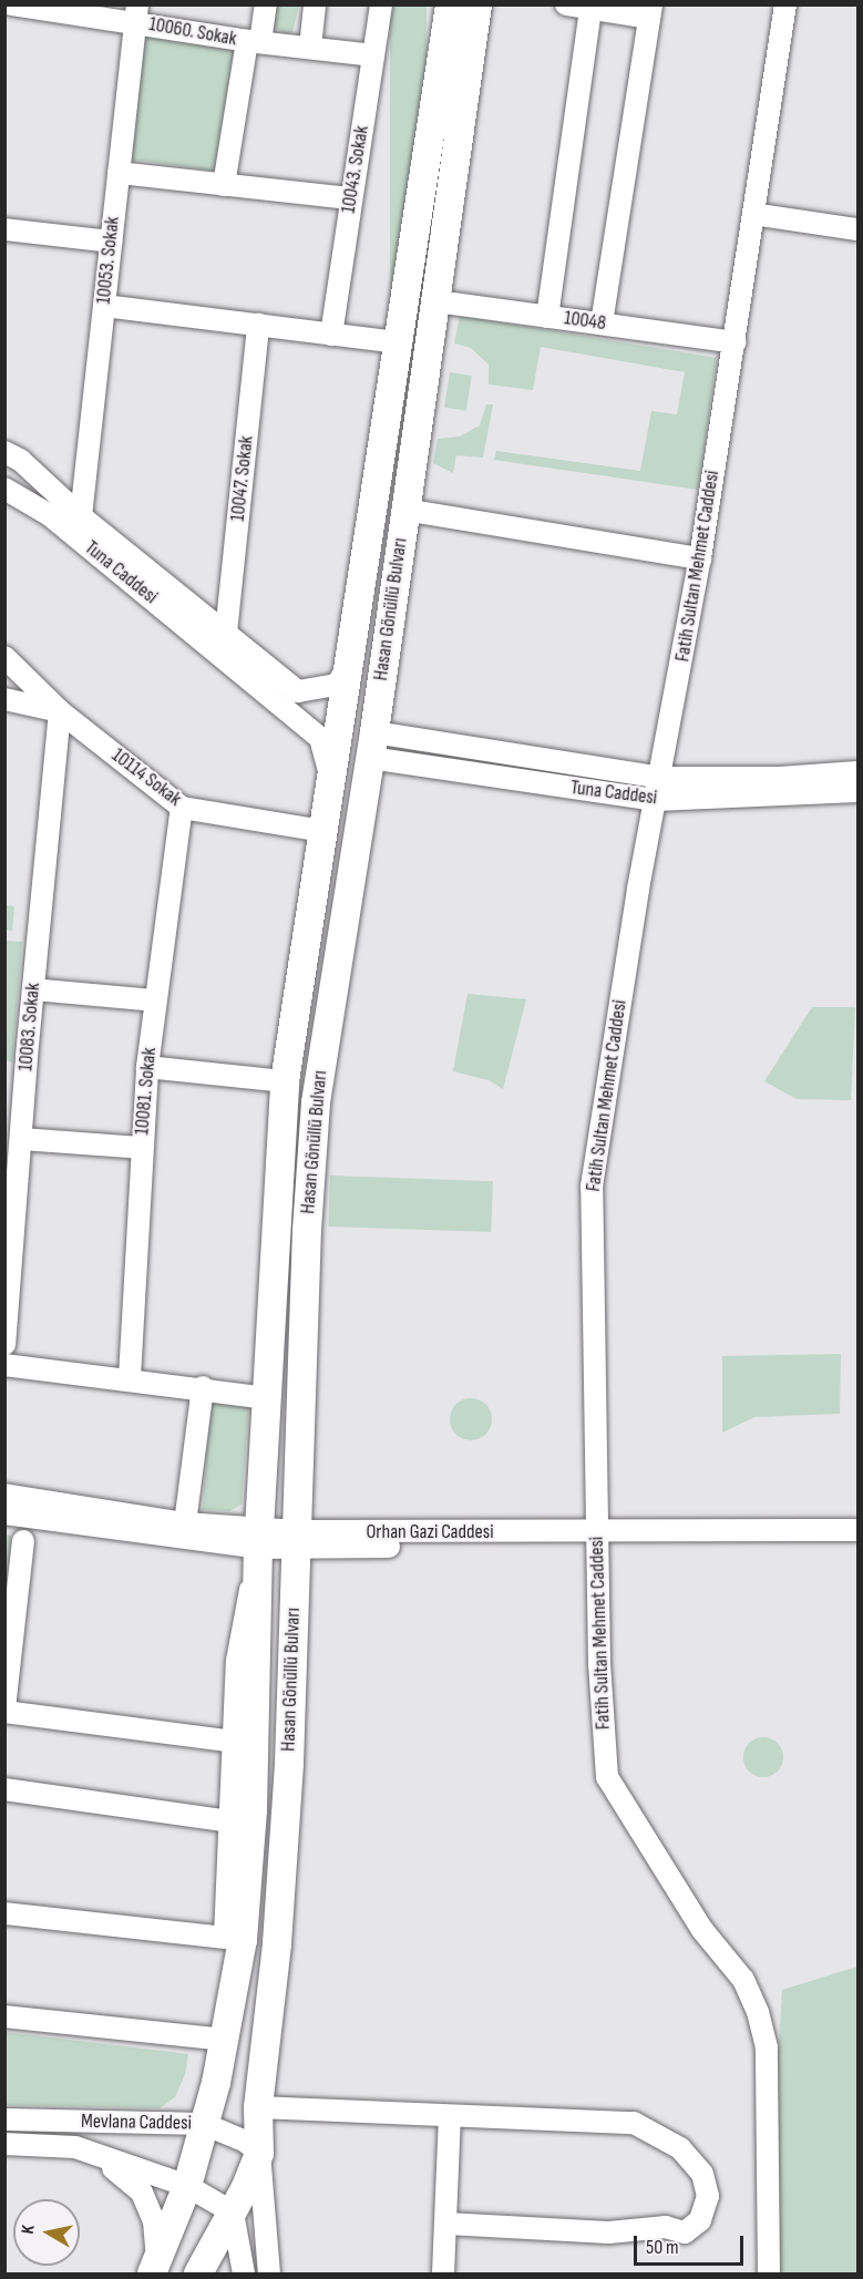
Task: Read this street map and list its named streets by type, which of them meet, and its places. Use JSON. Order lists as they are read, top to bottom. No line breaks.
{"streets":{"main road":["Hasan Gönüllü Bulvarı"],"street":["10060. Sokak","10043. Sokak","10053. Sokak","10048","10047. Sokak","Fatih Sultan Mehmet Caddesi","Tuna Caddesi","10114 Sokak","10083. Sokak","10081. Sokak","Orhan Gazi Caddesi","Mevlana Caddesi"]},"crossings":[["10060. Sokak","10043. Sokak"],["10060. Sokak","10053. Sokak"],["10053. Sokak","Tuna Caddesi"],["10048","Fatih Sultan Mehmet Caddesi"],["10048","Hasan Gönüllü Bulvarı"],["10047. Sokak","Tuna Caddesi"],["Fatih Sultan Mehmet Caddesi","Tuna Caddesi"],["Fatih Sultan Mehmet Caddesi","Orhan Gazi Caddesi"],["Tuna Caddesi","Hasan Gönüllü Bulvarı"],["Hasan Gönüllü Bulvarı","10114 Sokak"],["Hasan Gönüllü Bulvarı","Orhan Gazi Caddesi"],["Hasan Gönüllü Bulvarı","Mevlana Caddesi"],["10114 Sokak","10083. Sokak"],["10114 Sokak","10081. Sokak"]],"scale_bar":"50 m","north":"left"}
